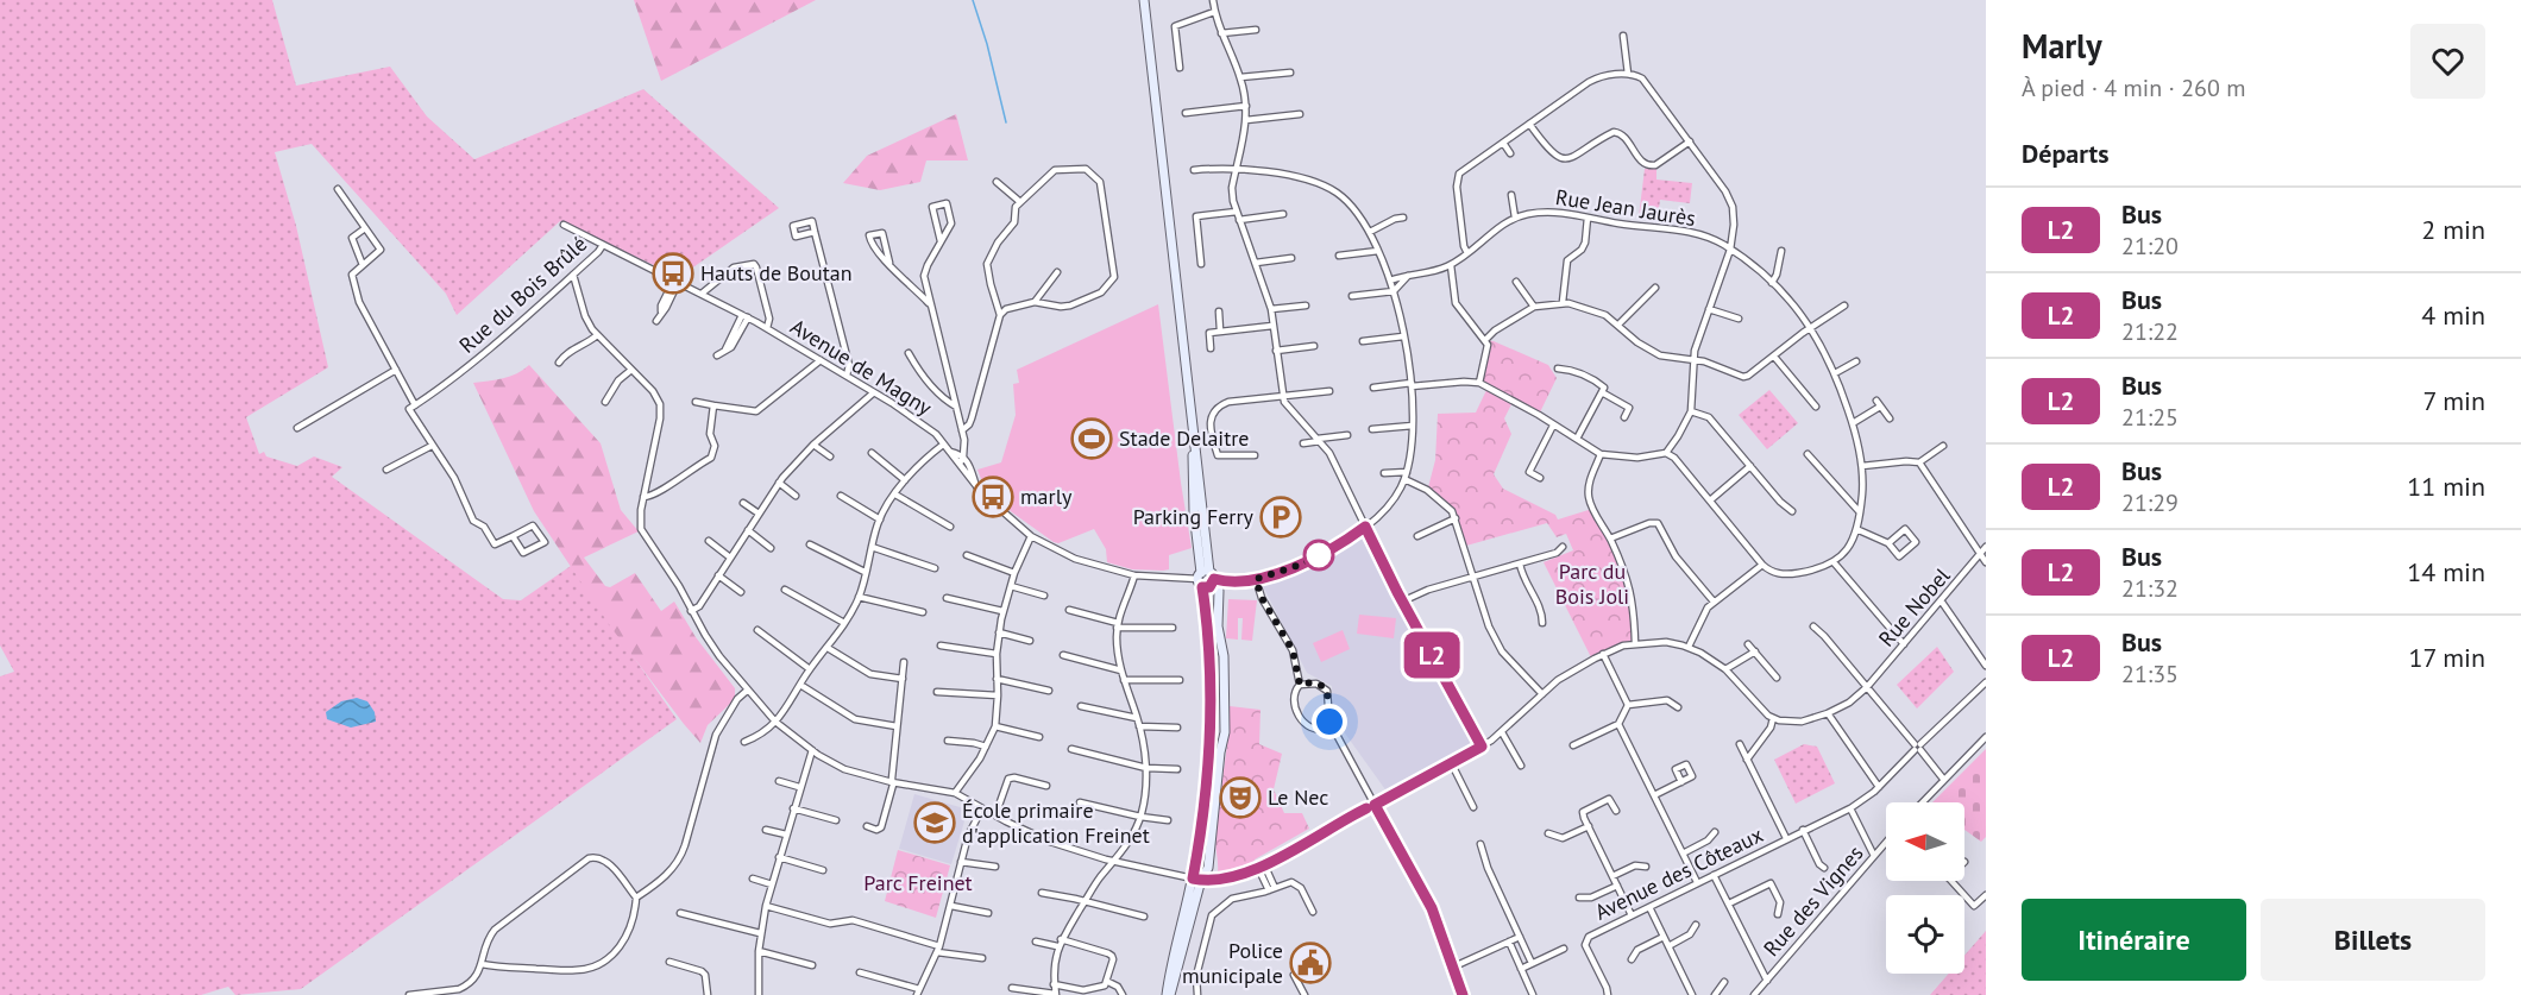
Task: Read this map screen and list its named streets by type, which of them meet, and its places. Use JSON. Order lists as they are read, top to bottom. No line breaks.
{"streets":{"street":["Rue Jean Jaurès","Rue du Bois Brûlé","Avenue de Magny","Rue Nobel","Avenue des Côteaux","Rue des Vignes"]},"crossings":[["Rue du Bois Brûlé","Avenue de Magny"]],"parks":["Parc du Bois Joli","Parc Freinet"],"places":{"bus stop":["Hauts de Boutan","marly"],"sports":["Stade Delaitre"],"parking":["Parking Ferry"],"theatre":["Le Nec"],"school or university":["École primaire d'application Freinet"],"public building":["Police municipale"]},"lines":["bus line L2"],"north":"left","page":{"on_map":"L2","heading":[["Marly","À pied · 4 min · 260 m"],"Départs"],"list":[{"mark":"L2","name":"Bus","note":"21:20","value":"2 min"},{"mark":"L2","name":"Bus","note":"21:22","value":"4 min"},{"mark":"L2","name":"Bus","note":"21:25","value":"7 min"},{"mark":"L2","name":"Bus","note":"21:29","value":"11 min"},{"mark":"L2","name":"Bus","note":"21:32","value":"14 min"},{"mark":"L2","name":"Bus","note":"21:35","value":"17 min"}],"buttons":["Itinéraire","Billets"]}}
